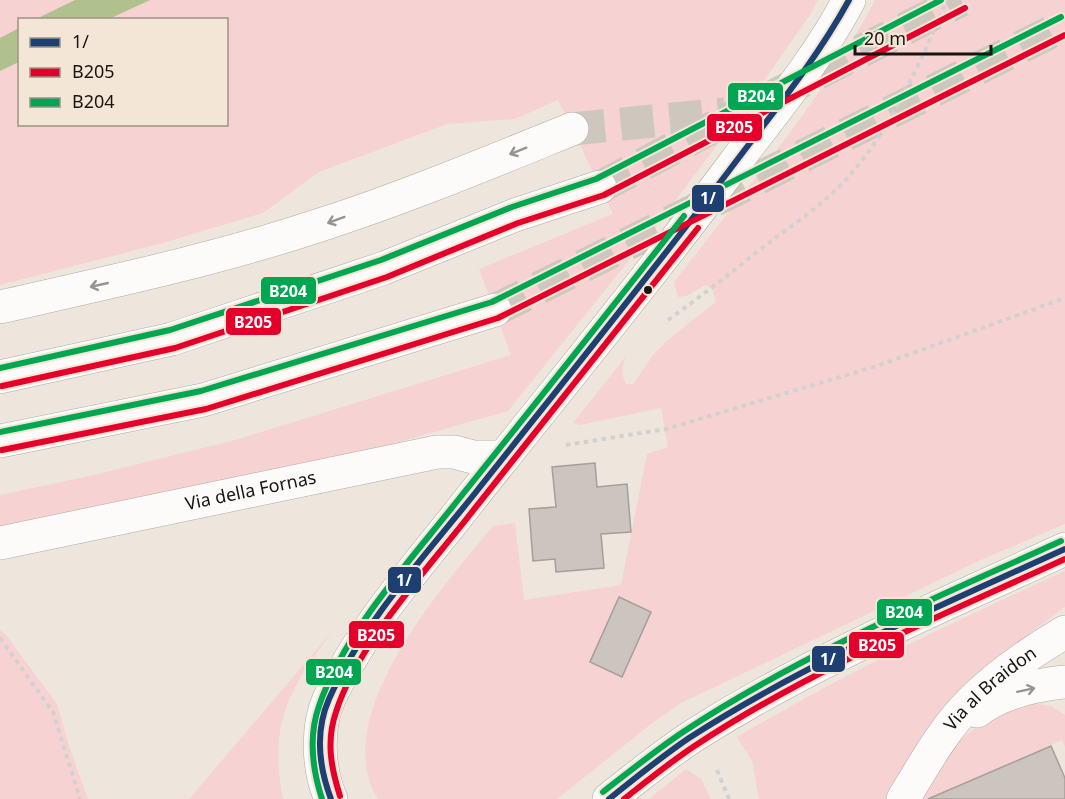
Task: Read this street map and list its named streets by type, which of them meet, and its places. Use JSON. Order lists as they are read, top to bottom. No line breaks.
{"streets":{"main road":["Via della Fornas","Via al Braidon"]},"lines":["transit line 1/","transit line B204","transit line B205"],"legend":["1/","B205","B204"],"scale_bar":"20 m"}
